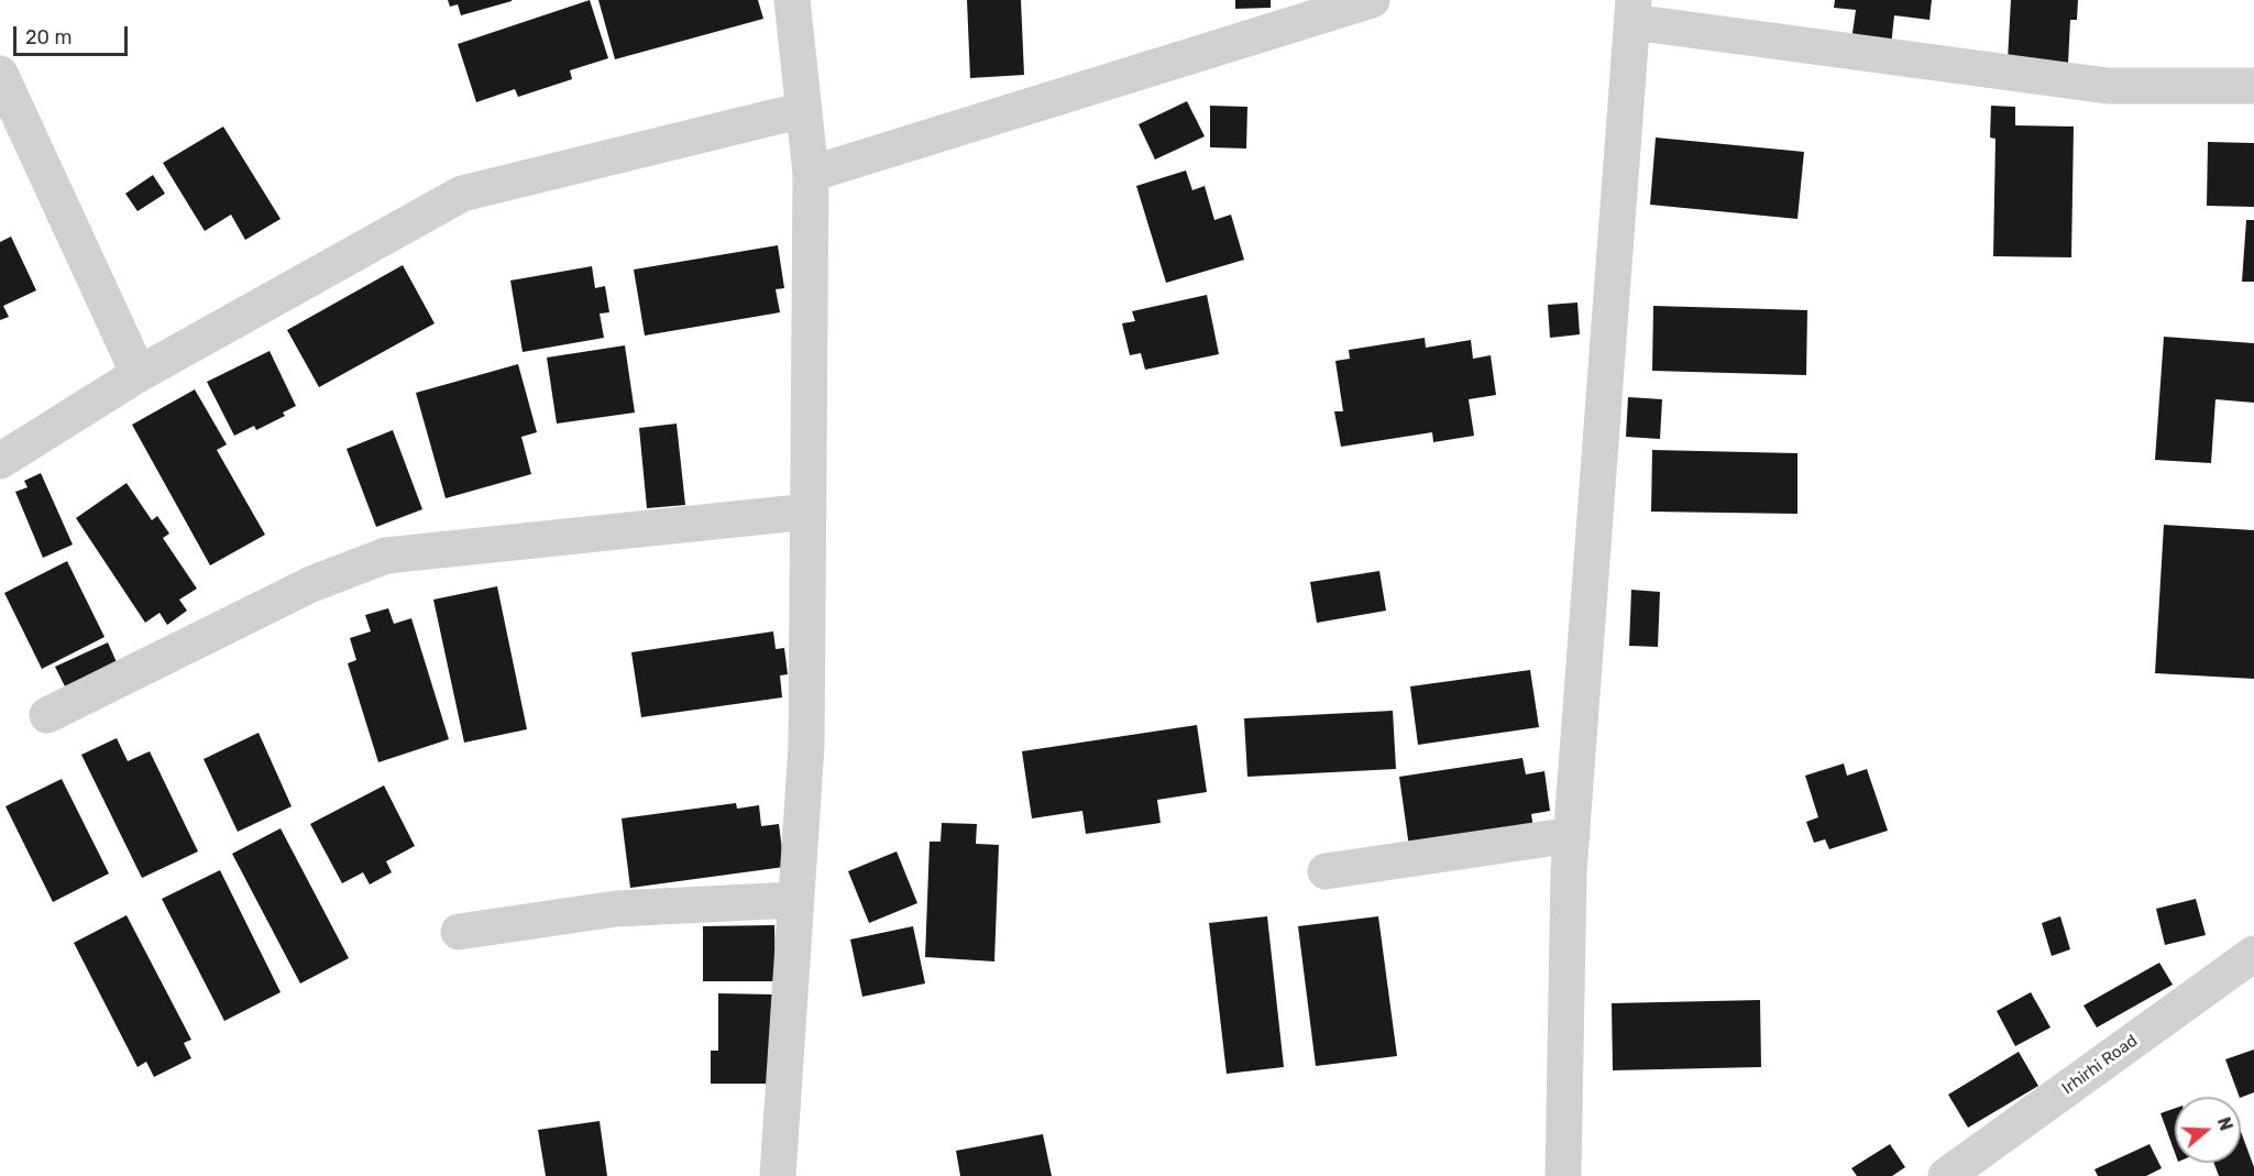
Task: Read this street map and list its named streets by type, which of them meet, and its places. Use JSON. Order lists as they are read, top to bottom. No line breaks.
{"streets":{"street":["Irhirhi Road"]},"scale_bar":"20 m","north":"right"}
